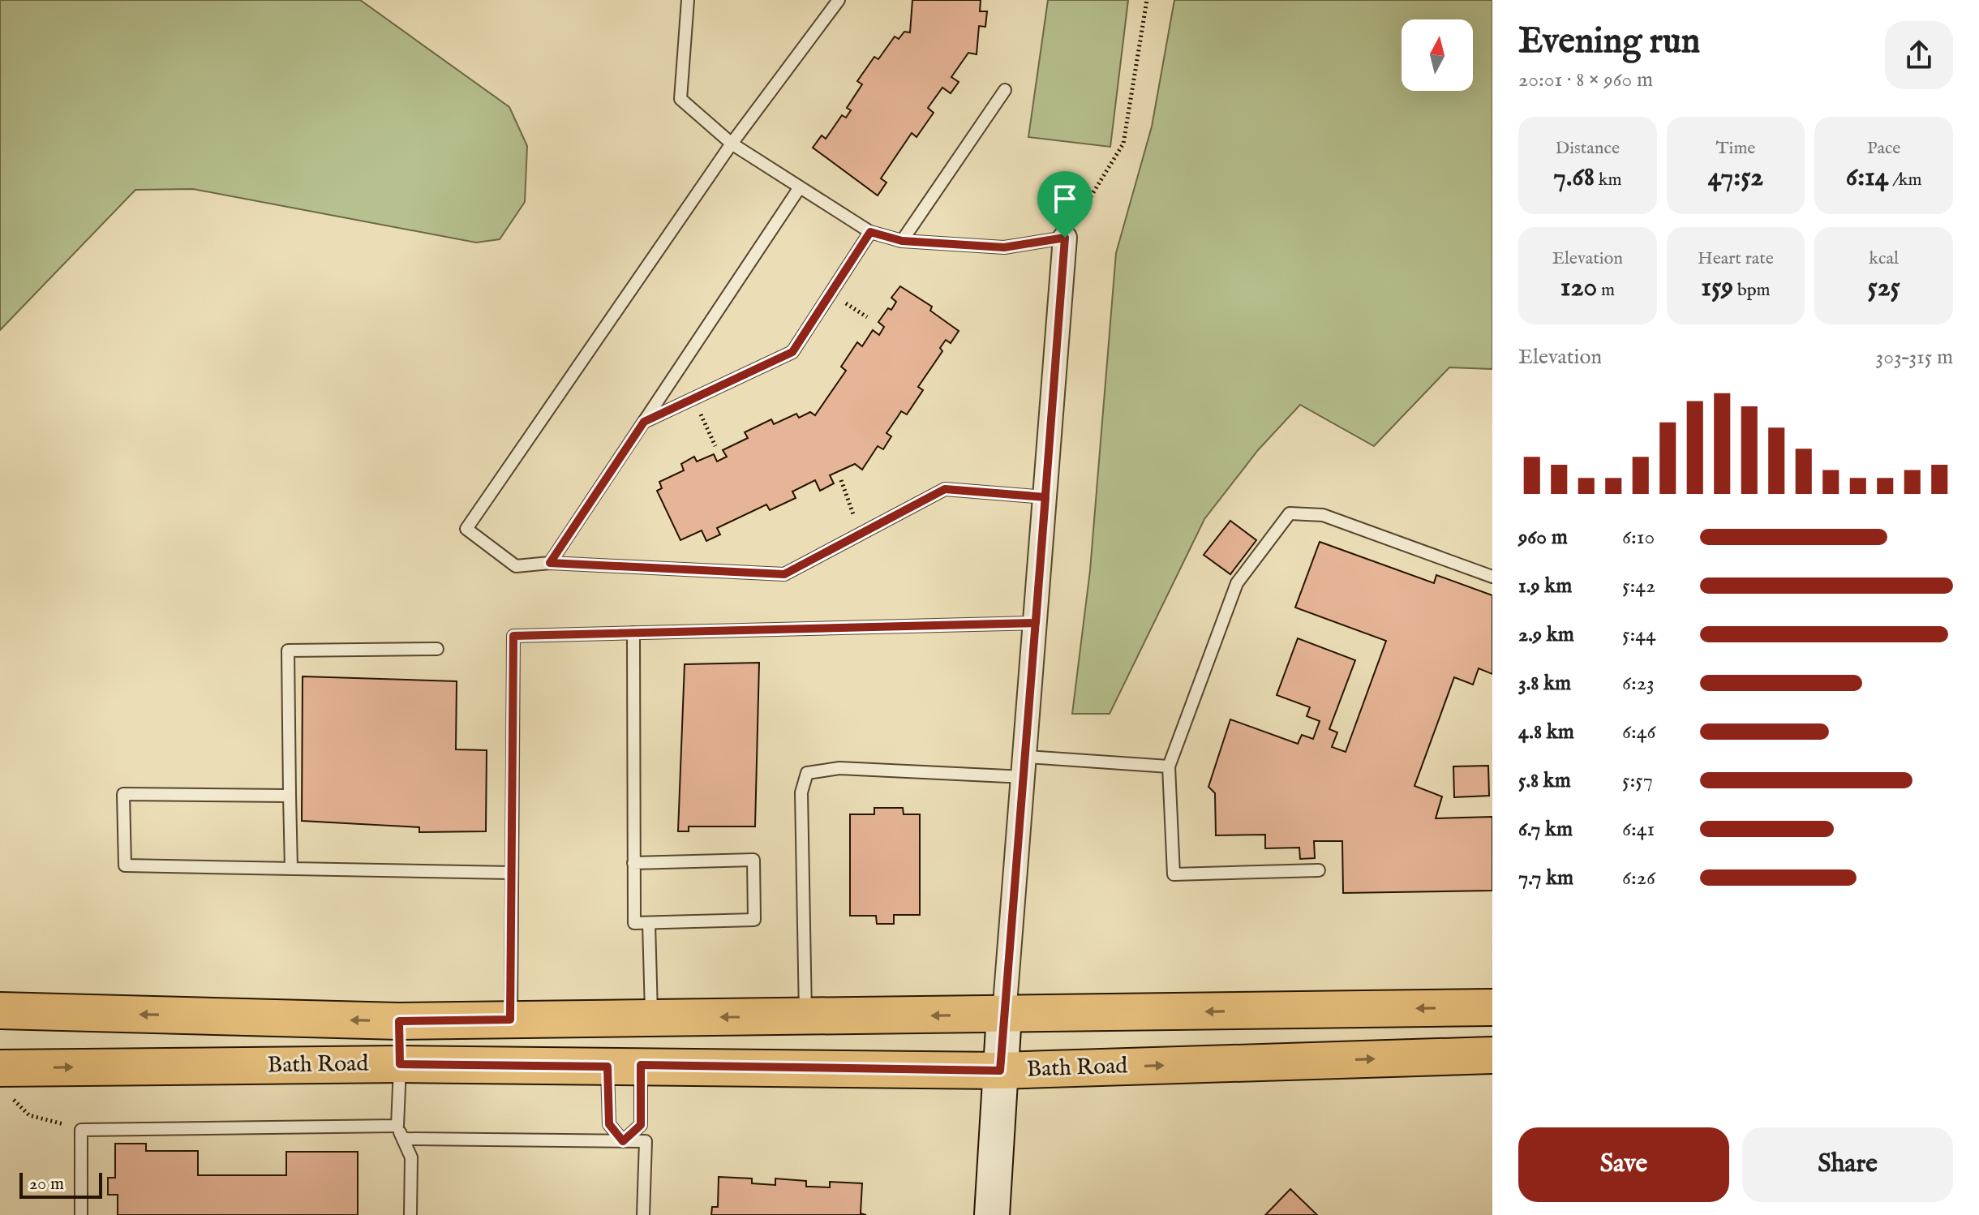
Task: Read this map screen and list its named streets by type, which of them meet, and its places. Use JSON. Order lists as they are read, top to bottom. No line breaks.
{"streets":{"main road":["Bath Road"]},"scale_bar":"20 m","north":"top","page":{"heading":["Evening run","20:01 · 8 × 960 m"],"stats":[["Distance","7.68 km"],["Time","47:52"],["Pace","6:14 /km"],["Elevation","120 m"],["Heart rate","159 bpm"],["kcal","525"]],"chart":["Elevation","303–315 m"],"list":[{"name":"960 m","note":"6:10"},{"name":"1.9 km","note":"5:42"},{"name":"2.9 km","note":"5:44"},{"name":"3.8 km","note":"6:23"},{"name":"4.8 km","note":"6:46"},{"name":"5.8 km","note":"5:57"},{"name":"6.7 km","note":"6:41"},{"name":"7.7 km","note":"6:26"}],"buttons":["Save","Share"],"scale":"20 m"}}
